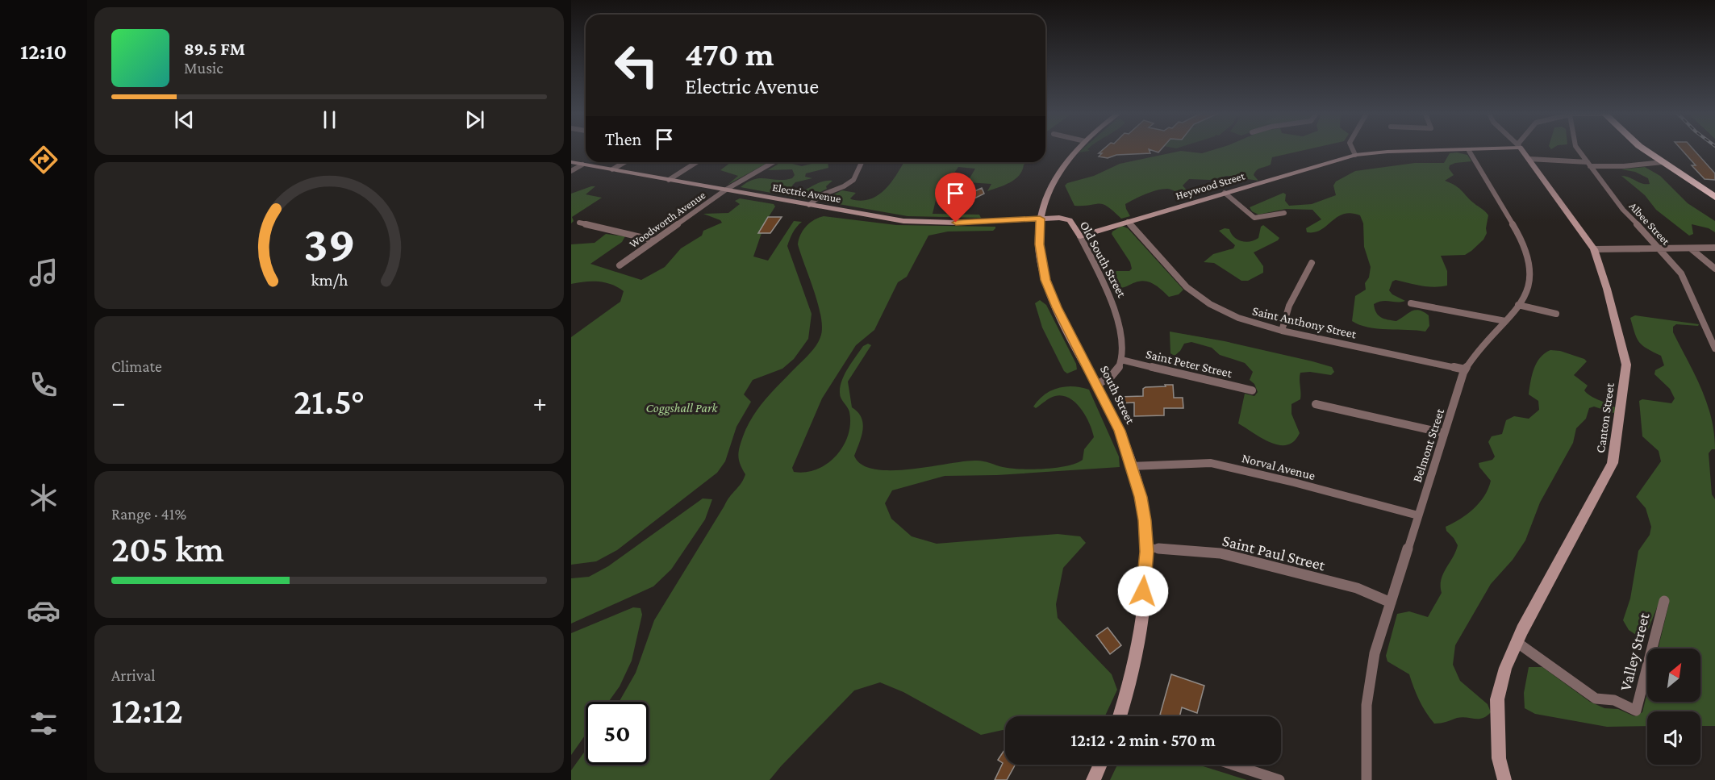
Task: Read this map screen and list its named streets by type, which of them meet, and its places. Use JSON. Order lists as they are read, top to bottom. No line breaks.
{"streets":{"street":["Heywood Street","Electric Avenue","Woodworth Avenue","Albee Street","Old South Street","Saint Anthony Street","Saint Peter Street","South Street","Canton Street","Belmont Street","Norval Avenue","Saint Paul Street","Valley Street"]},"crossings":[["Heywood Street","Old South Street"],["Heywood Street","Saint Anthony Street"],["Heywood Street","Belmont Street"],["Electric Avenue","Woodworth Avenue"],["Electric Avenue","Old South Street"],["Electric Avenue","South Street"],["Old South Street","Saint Peter Street"],["Old South Street","South Street"],["Saint Anthony Street","Belmont Street"],["South Street","Norval Avenue"],["South Street","Saint Paul Street"],["Canton Street","Valley Street"],["Belmont Street","Norval Avenue"],["Belmont Street","Saint Paul Street"]],"parks":["Coggshall Park"],"north":"top right","page":{"tabs":"12:10","turn":["470 m","Electric Avenue"],"song":["89.5 FM","Music"],"then":"Then","tile":["Climate",["Range · 41%","205 km"],["Arrival","12:12"]],"heat":["−","21.5°","+"],"limit":"50","trip":"12:12 · 2 min · 570 m","gauge":["39","km/h"]}}
